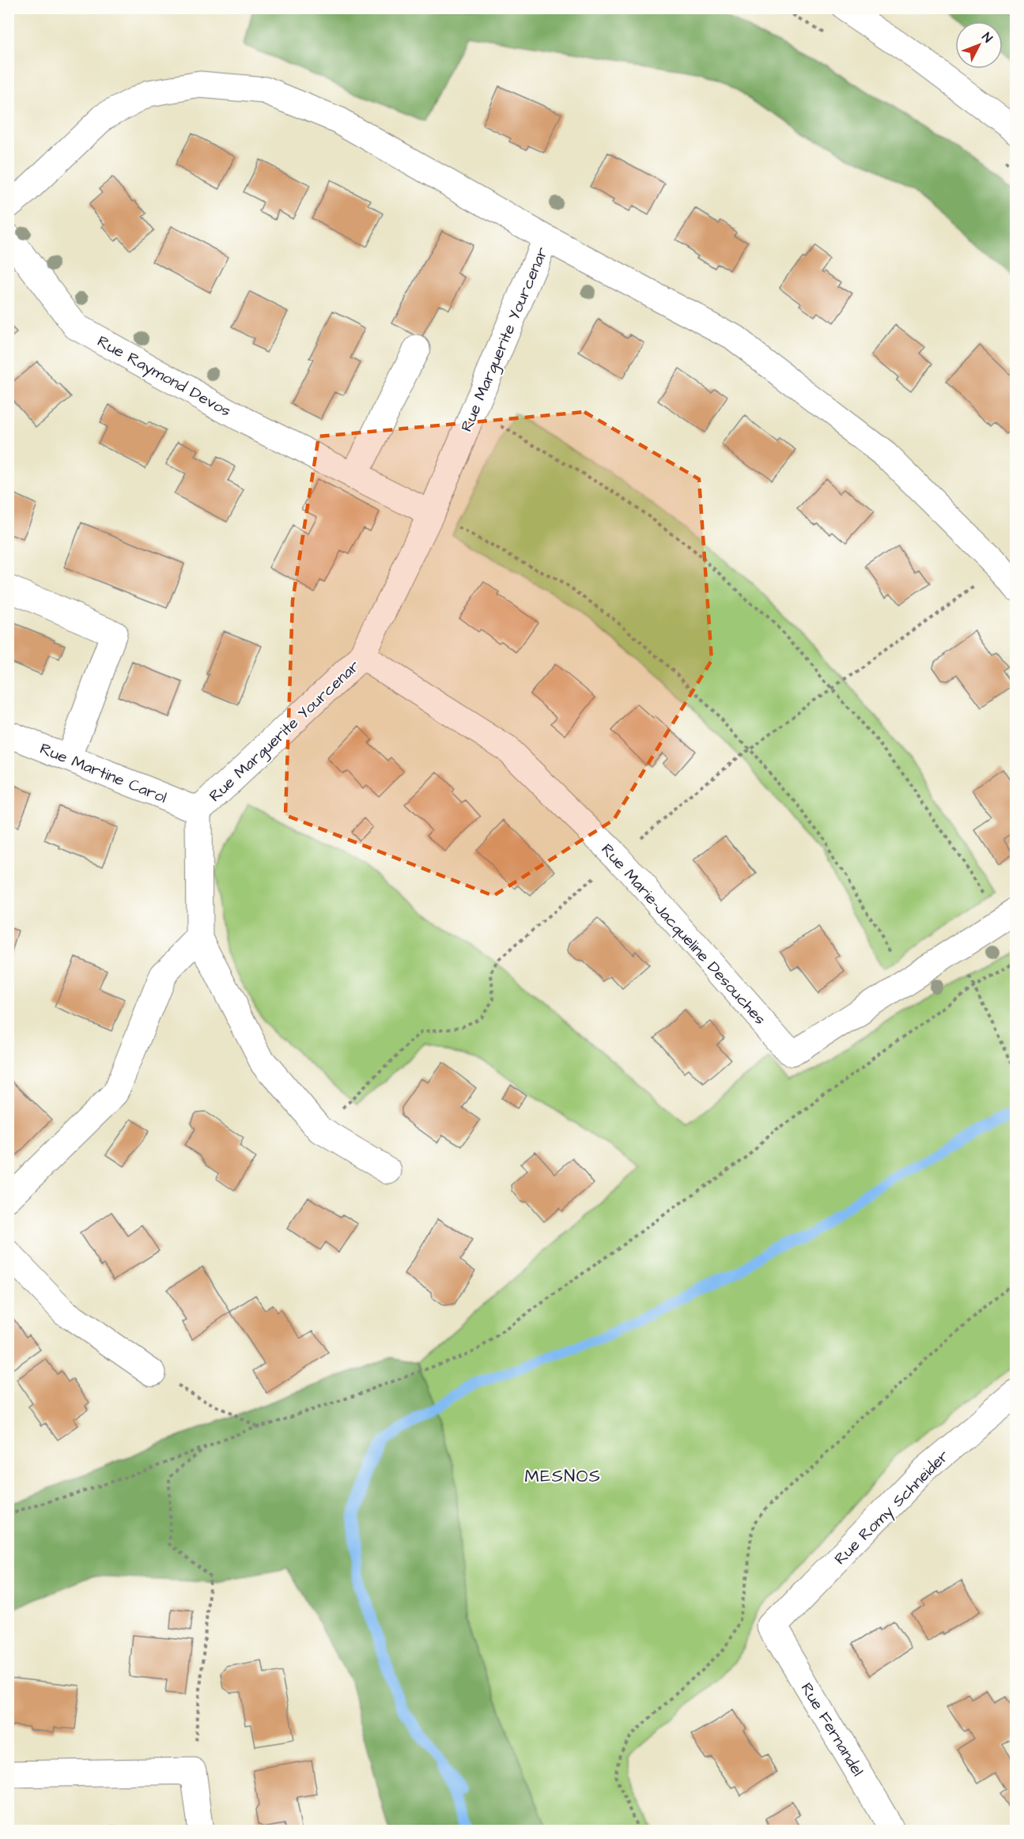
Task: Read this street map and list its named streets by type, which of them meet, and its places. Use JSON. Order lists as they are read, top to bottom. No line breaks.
{"streets":{"street":["Rue Marguerite Yourcenar","Rue Raymond Devos","Rue Martine Carol","Rue Marie-Jacqueline Desouches","Rue Romy Schneider","Rue Fernandel"]},"crossings":[["Rue Marguerite Yourcenar","Rue Raymond Devos"],["Rue Marguerite Yourcenar","Rue Martine Carol"],["Rue Marguerite Yourcenar","Rue Marie-Jacqueline Desouches"],["Rue Romy Schneider","Rue Fernandel"]],"districts":["MESNOS"],"north":"top right"}
